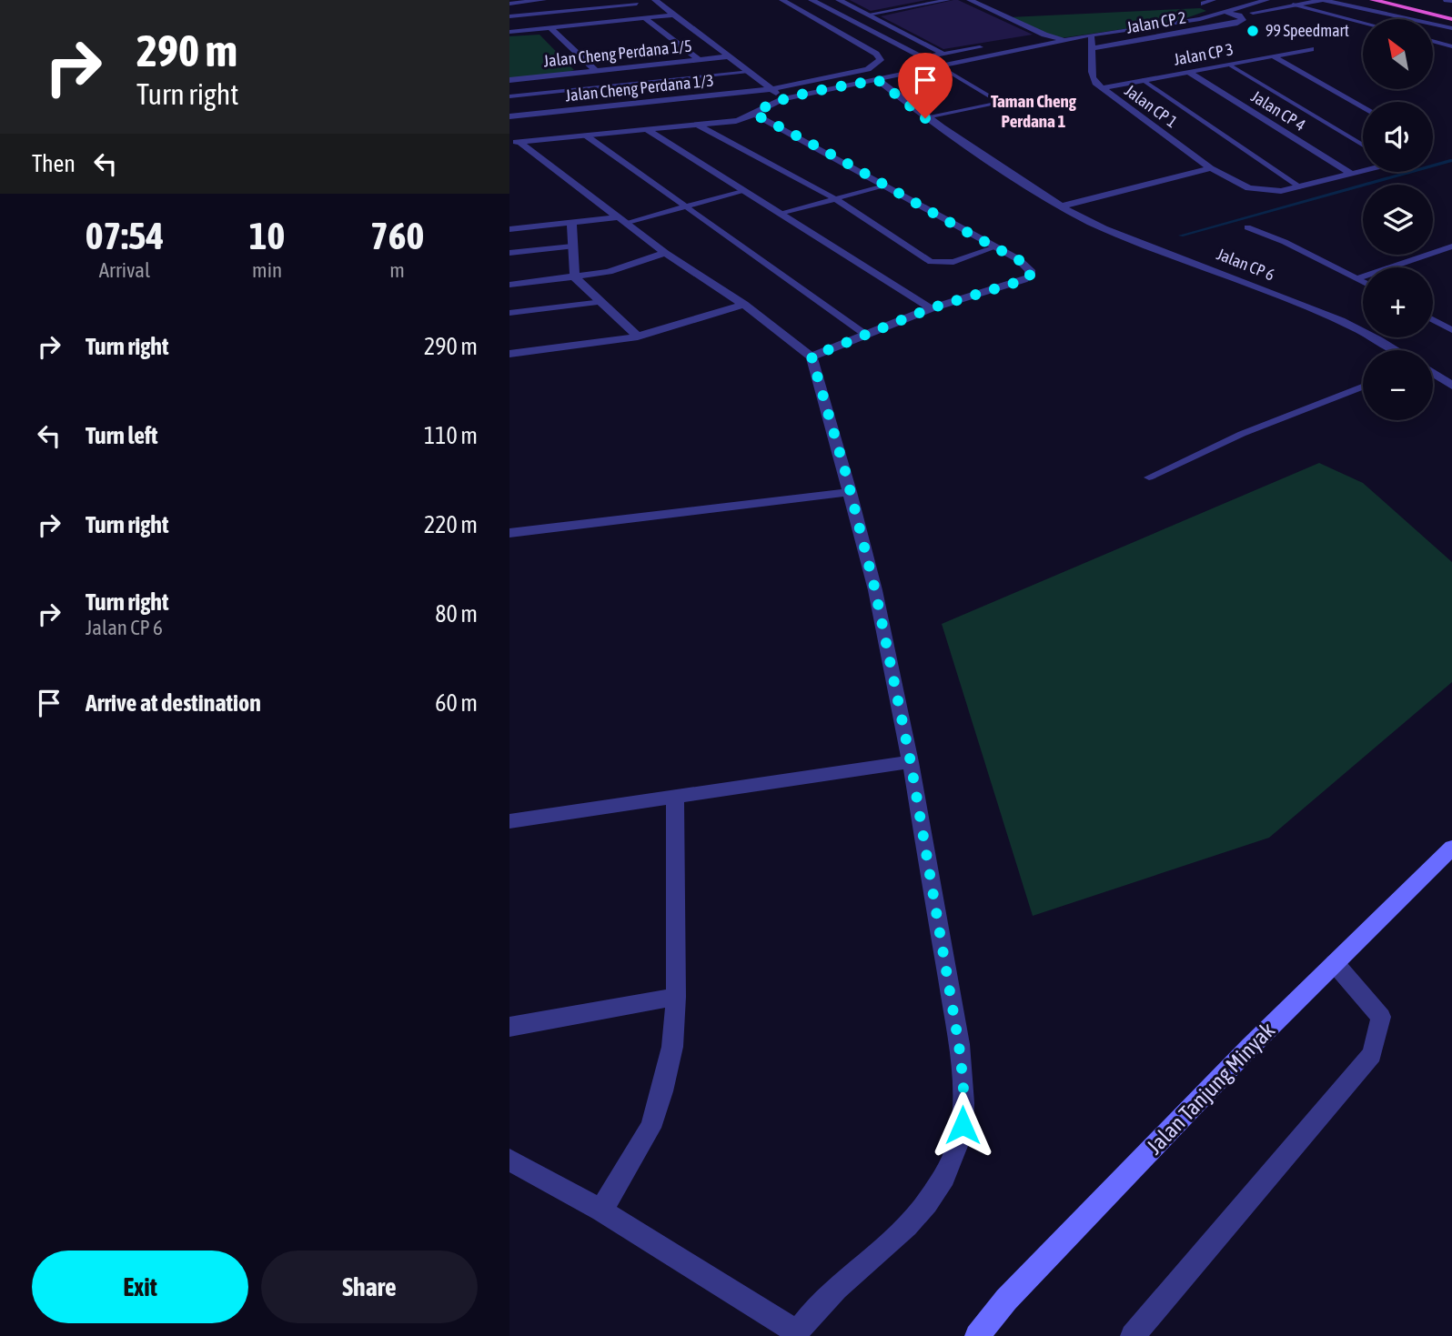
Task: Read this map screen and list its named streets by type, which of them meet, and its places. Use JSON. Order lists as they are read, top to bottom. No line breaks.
{"streets":{"main road":["Jalan Tanjung Minyak"],"street":["Jalan CP 2","Jalan Cheng Perdana 1/5","Jalan CP 3","Jalan Cheng Perdana 1/3","Jalan CP 1","Jalan CP 4","Jalan CP 6"]},"crossings":[["Jalan CP 2","Jalan CP 1"],["Jalan CP 3","Jalan CP 1"],["Jalan CP 3","Jalan CP 4"],["Jalan CP 1","Jalan CP 4"]],"districts":["Taman Cheng Perdana 1"],"places":["99 Speedmart"],"north":"top left","page":{"turn":["290 m","Turn right"],"map_buttons":["+","−"],"then":"Then","eta":["07:54","Arrival","10","min","760","m"],"list":[{"name":"Turn right","value":"290 m"},{"name":"Turn left","value":"110 m"},{"name":"Turn right","value":"220 m"},{"name":"Turn right","note":"Jalan CP 6","value":"80 m"},{"name":"Arrive at destination","value":"60 m"}],"buttons":["Exit","Share"]}}
